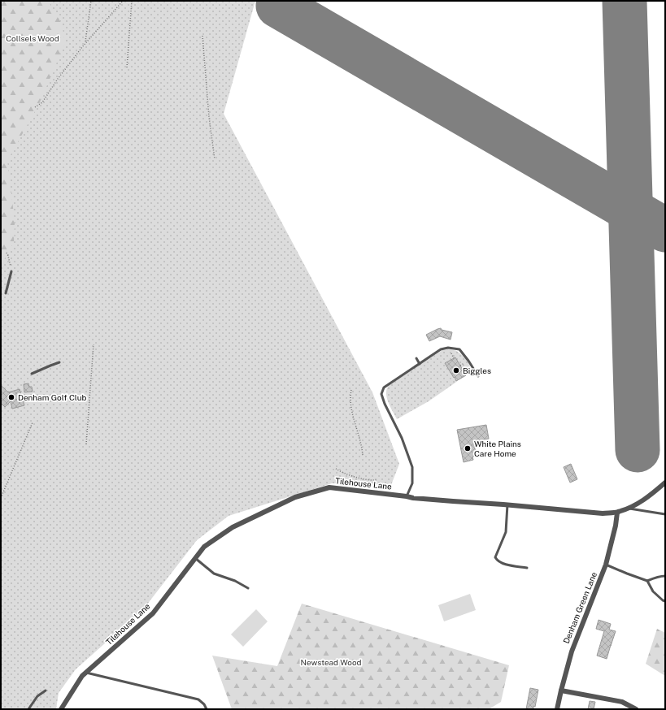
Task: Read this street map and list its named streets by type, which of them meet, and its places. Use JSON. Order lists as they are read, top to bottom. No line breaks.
{"streets":{"street":["Tilehouse Lane","Denham Green Lane"]},"crossings":[["Tilehouse Lane","Denham Green Lane"]],"parks":["Collsels Wood","Newstead Wood"],"places":["Biggles","Denham Golf Club","White Plains Care Home"]}
